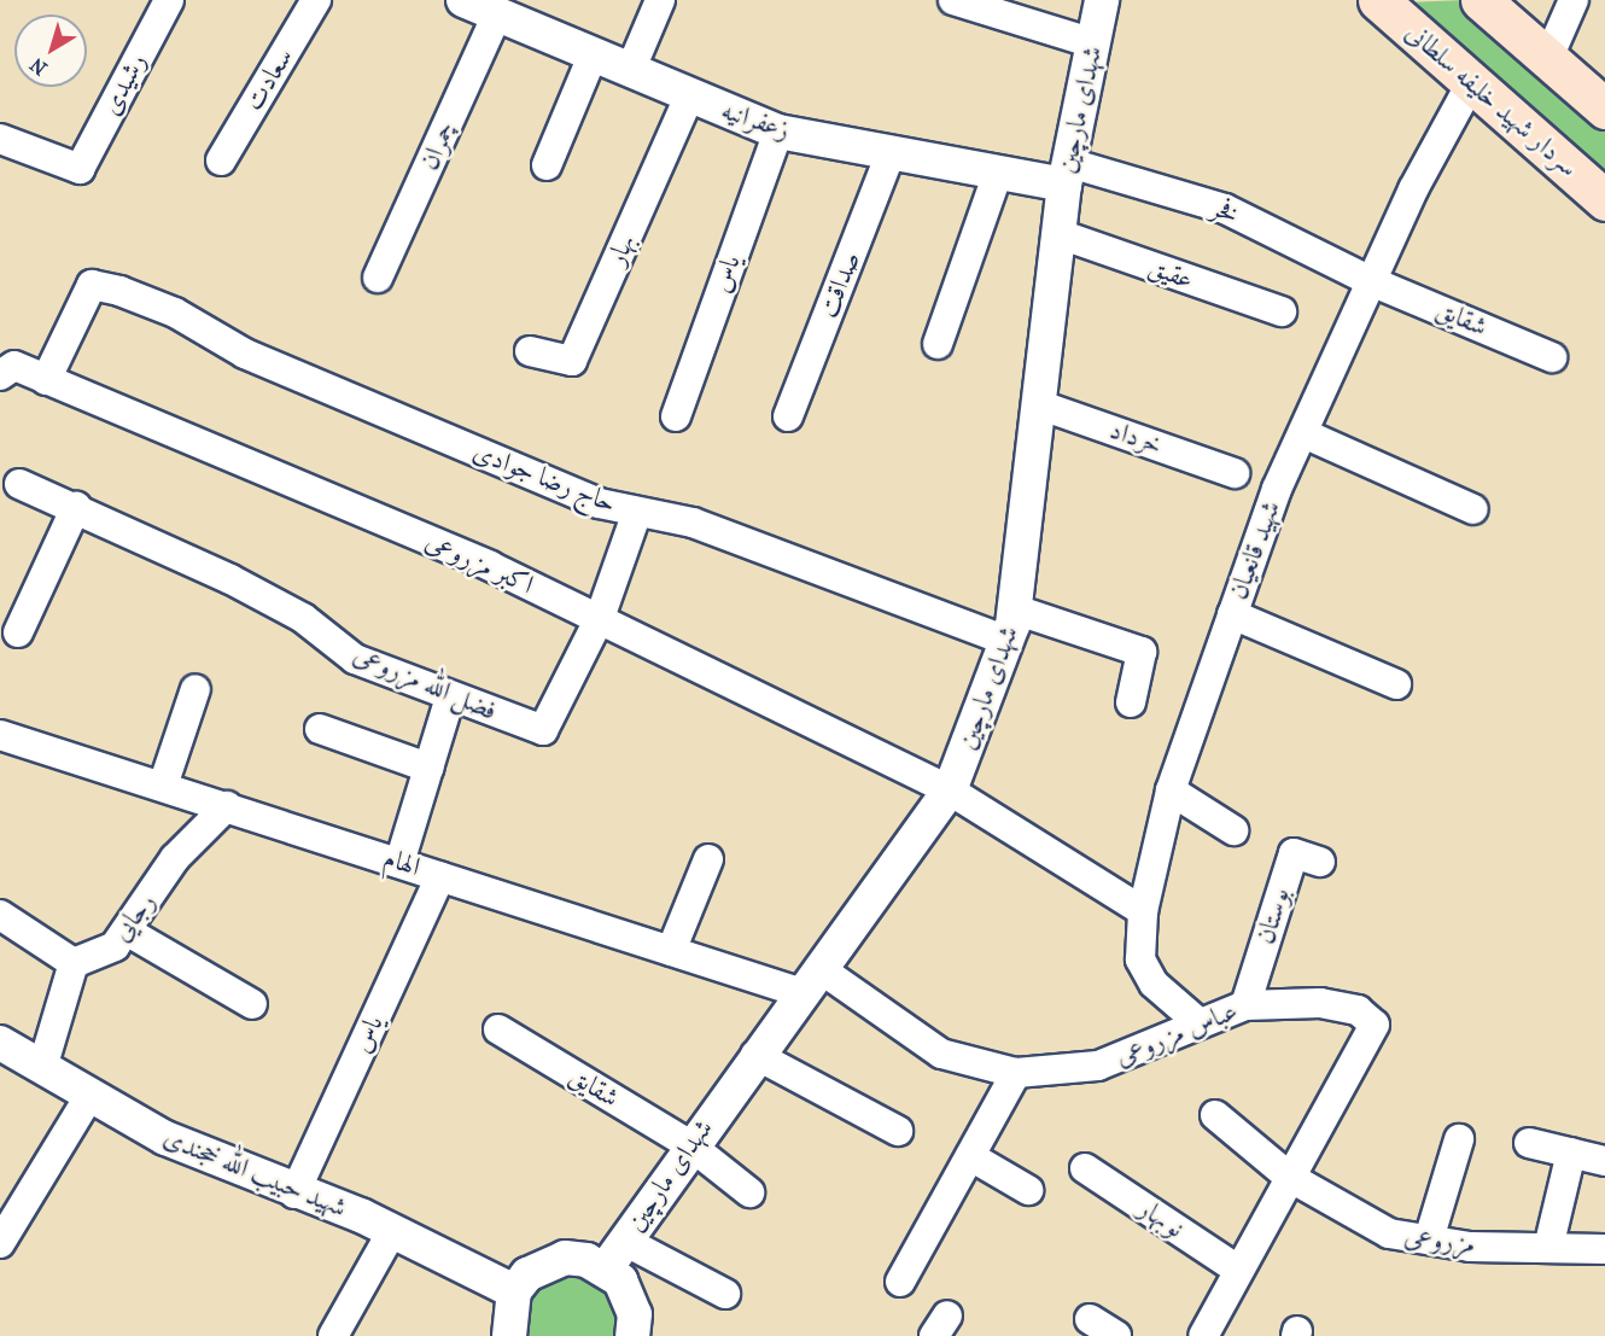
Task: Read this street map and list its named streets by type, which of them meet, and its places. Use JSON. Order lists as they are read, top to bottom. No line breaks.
{"streets":{"main road":["سردار شهید خلیفه سلطانی"],"street":["سعادت","رشیدی","شهدای مارچین","زعفرانیه","چمران","فخر","بهار","یاس","عقیق","صداقت","شقایق","خرداد","حاج رضا جوادی","شهید قانعیان","اکبر مزروعی","فضل الله مزروعی","الهام","بوستان","رجایی","عباس مزروعی","شهید حبیب الله خجندی","نوبهار","مزروعی"]},"crossings":[["سردار شهید خلیفه سلطانی","شهید قانعیان"],["شهدای مارچین","زعفرانیه"],["شهدای مارچین","فخر"],["شهدای مارچین","عقیق"],["شهدای مارچین","شقایق"],["شهدای مارچین","خرداد"],["شهدای مارچین","حاج رضا جوادی"],["شهدای مارچین","اکبر مزروعی"],["شهدای مارچین","الهام"],["شهدای مارچین","عباس مزروعی"],["زعفرانیه","چمران"],["زعفرانیه","فخر"],["زعفرانیه","بهار"],["زعفرانیه","یاس"],["زعفرانیه","صداقت"],["فخر","شقایق"],["فخر","شهید قانعیان"],["یاس","الهام"],["یاس","شهید حبیب الله خجندی"],["شقایق","شهید قانعیان"],["حاج رضا جوادی","اکبر مزروعی"],["حاج رضا جوادی","فضل الله مزروعی"],["شهید قانعیان","اکبر مزروعی"],["شهید قانعیان","عباس مزروعی"],["اکبر مزروعی","فضل الله مزروعی"],["الهام","رجایی"],["الهام","عباس مزروعی"],["بوستان","عباس مزروعی"],["عباس مزروعی","نوبهار"],["عباس مزروعی","مزروعی"]],"north":"bottom left"}
